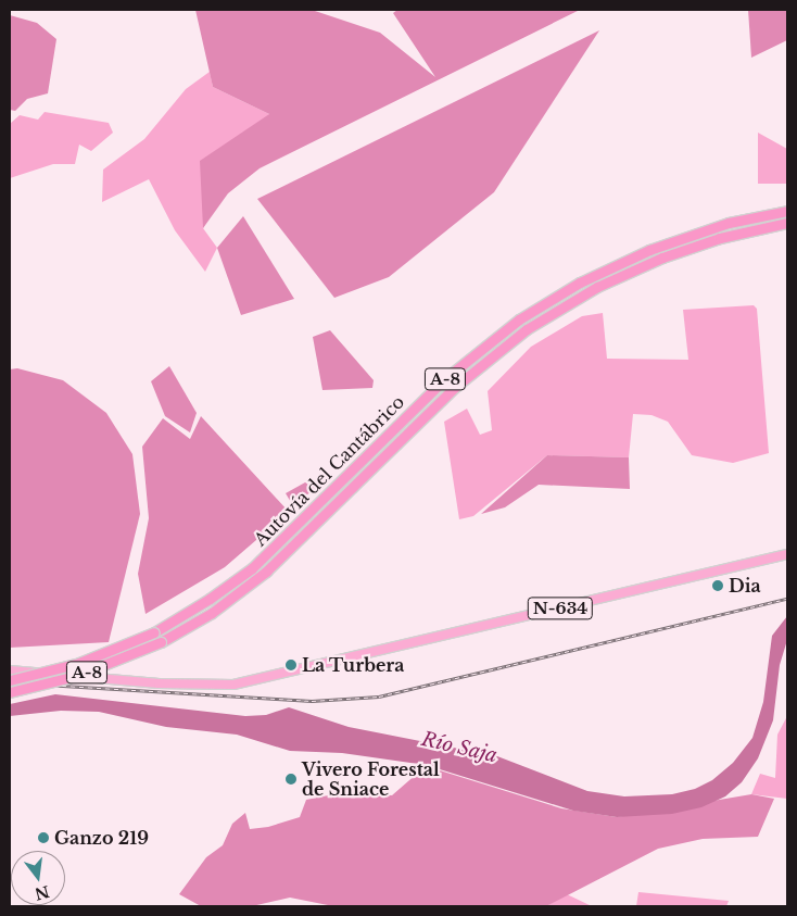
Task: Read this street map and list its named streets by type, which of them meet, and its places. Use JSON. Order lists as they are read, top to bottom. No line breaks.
{"streets":{"highway":["A-8","Autovía del Cantábrico","N-634"]},"water":["Río Saja"],"places":["Dia","La Turbera","Vivero Forestal de Sniace","Ganzo 219"],"north":"bottom"}
